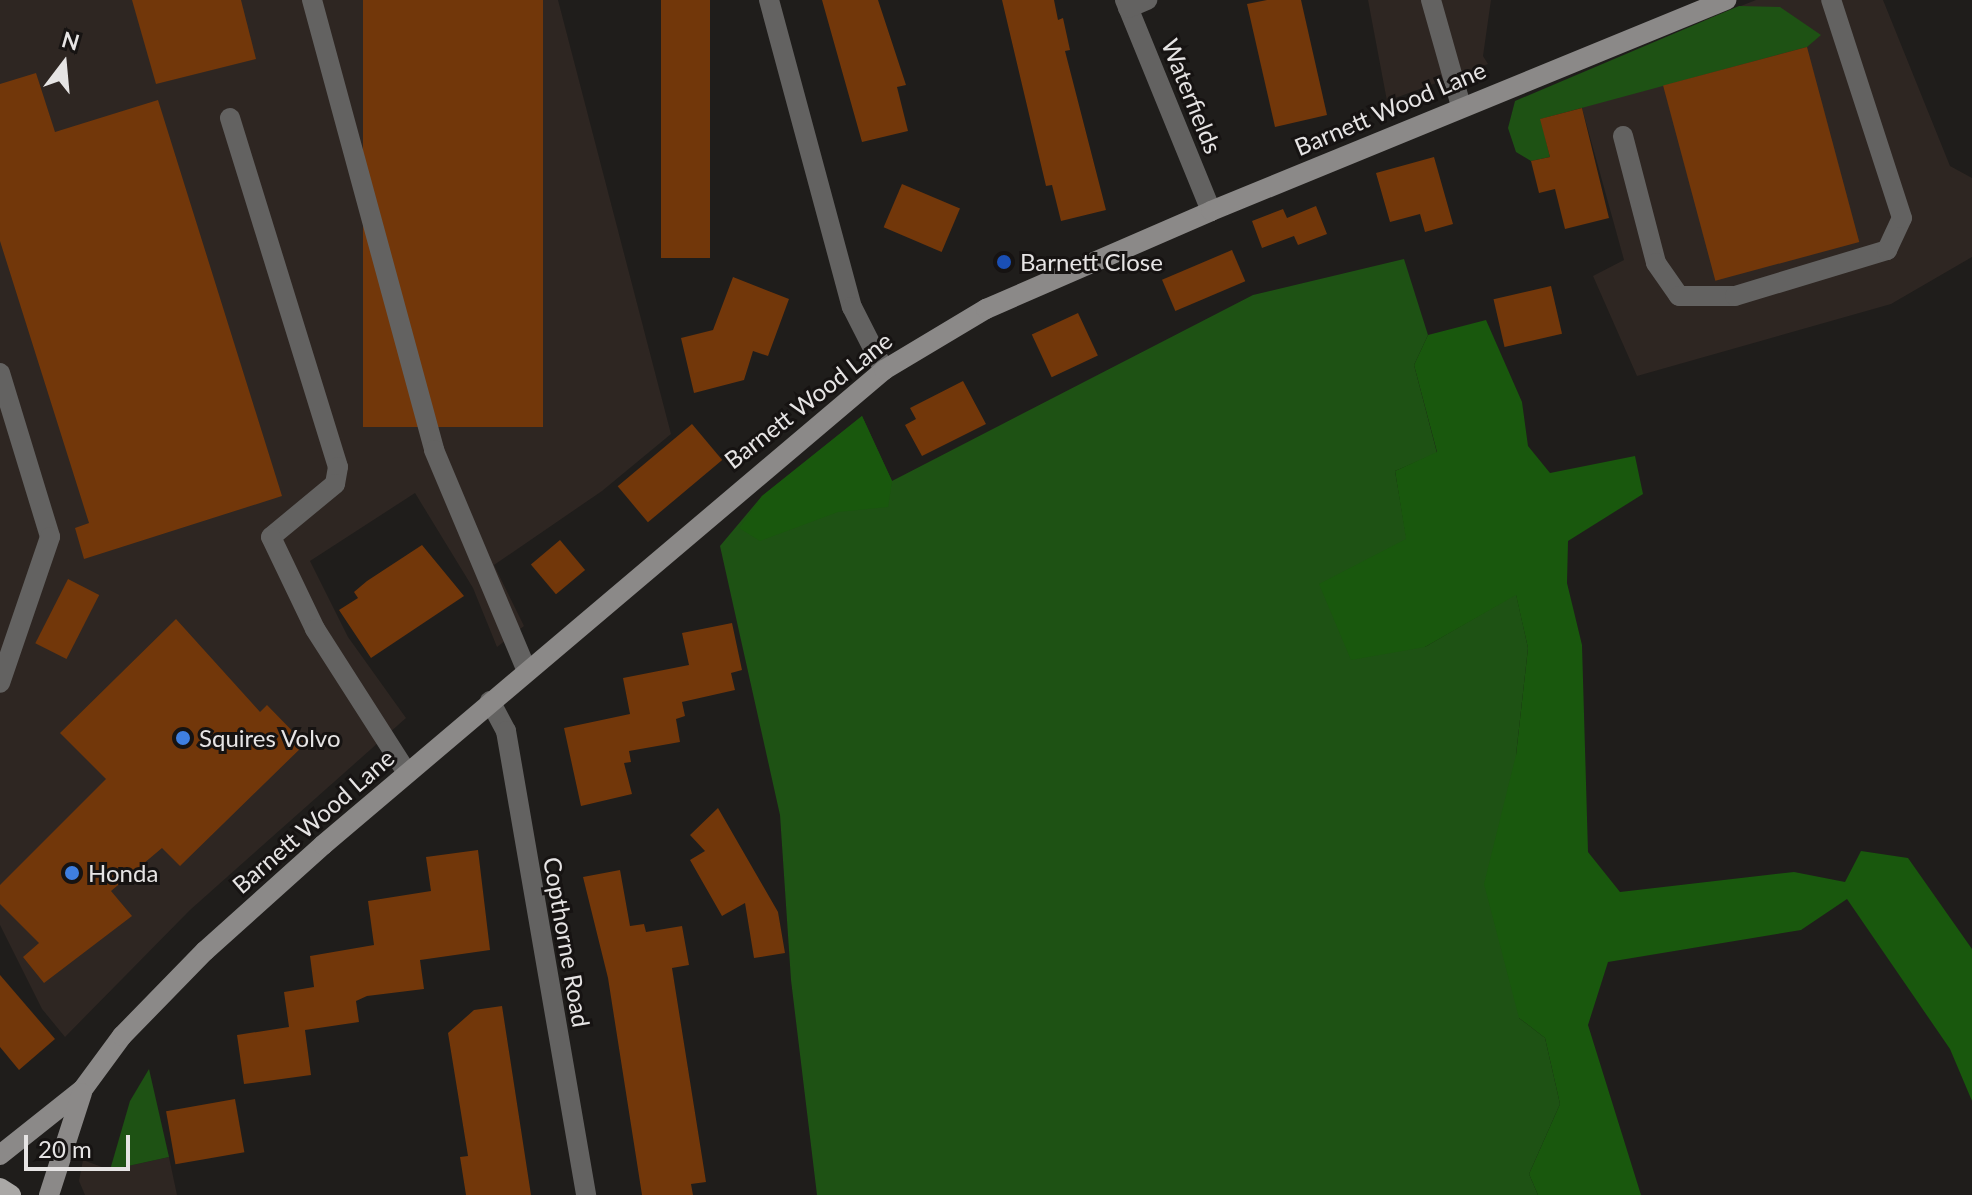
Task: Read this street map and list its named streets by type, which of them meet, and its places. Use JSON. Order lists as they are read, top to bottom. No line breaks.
{"streets":{"street":["Waterfields","Barnett Wood Lane","Copthorne Road"]},"crossings":[["Waterfields","Barnett Wood Lane"],["Barnett Wood Lane","Copthorne Road"]],"places":["Barnett Close","Squires Volvo","Honda"],"scale_bar":"20 m","north":"top"}
